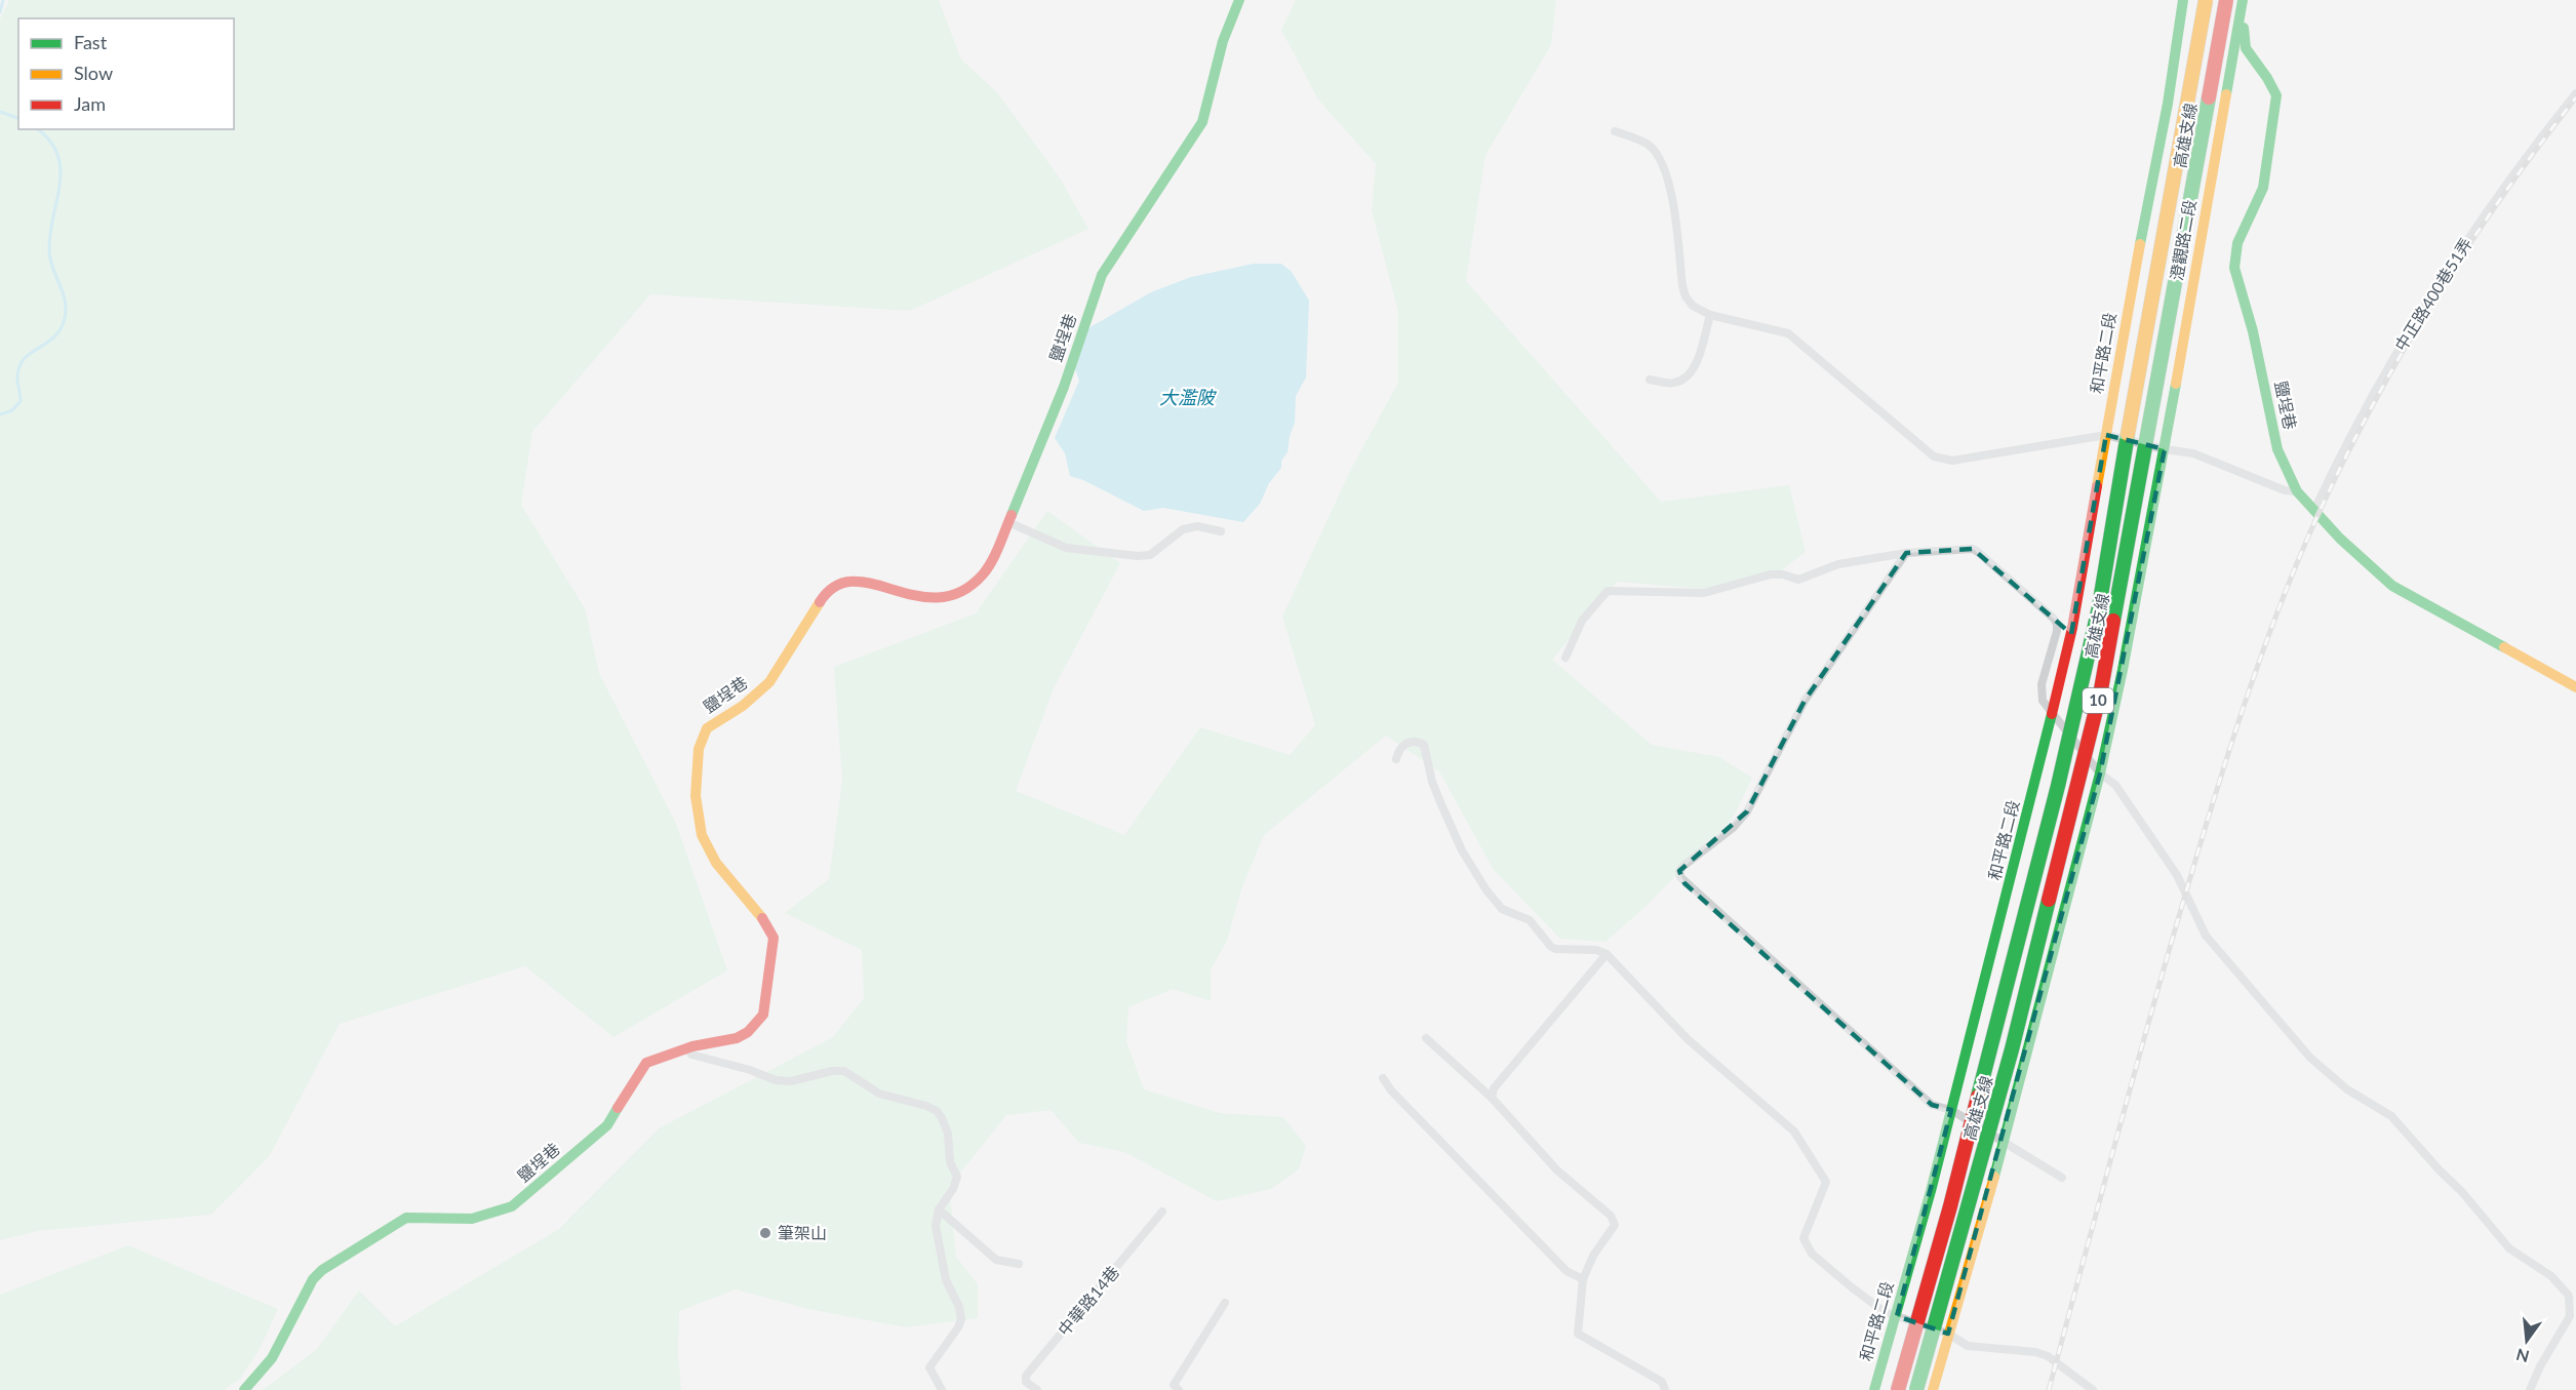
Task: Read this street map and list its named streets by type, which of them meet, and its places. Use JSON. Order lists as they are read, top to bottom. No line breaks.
{"streets":{"main road":["高雄支線","澄觀路二段","鹽埕巷","和平路二段","10"],"street":["中正路400巷51弄","中華路14巷"]},"crossings":[["中正路400巷51弄","鹽埕巷"]],"water":["大濫陂"],"places":["筆架山"],"legend":["Fast","Slow","Jam"],"north":"bottom"}
